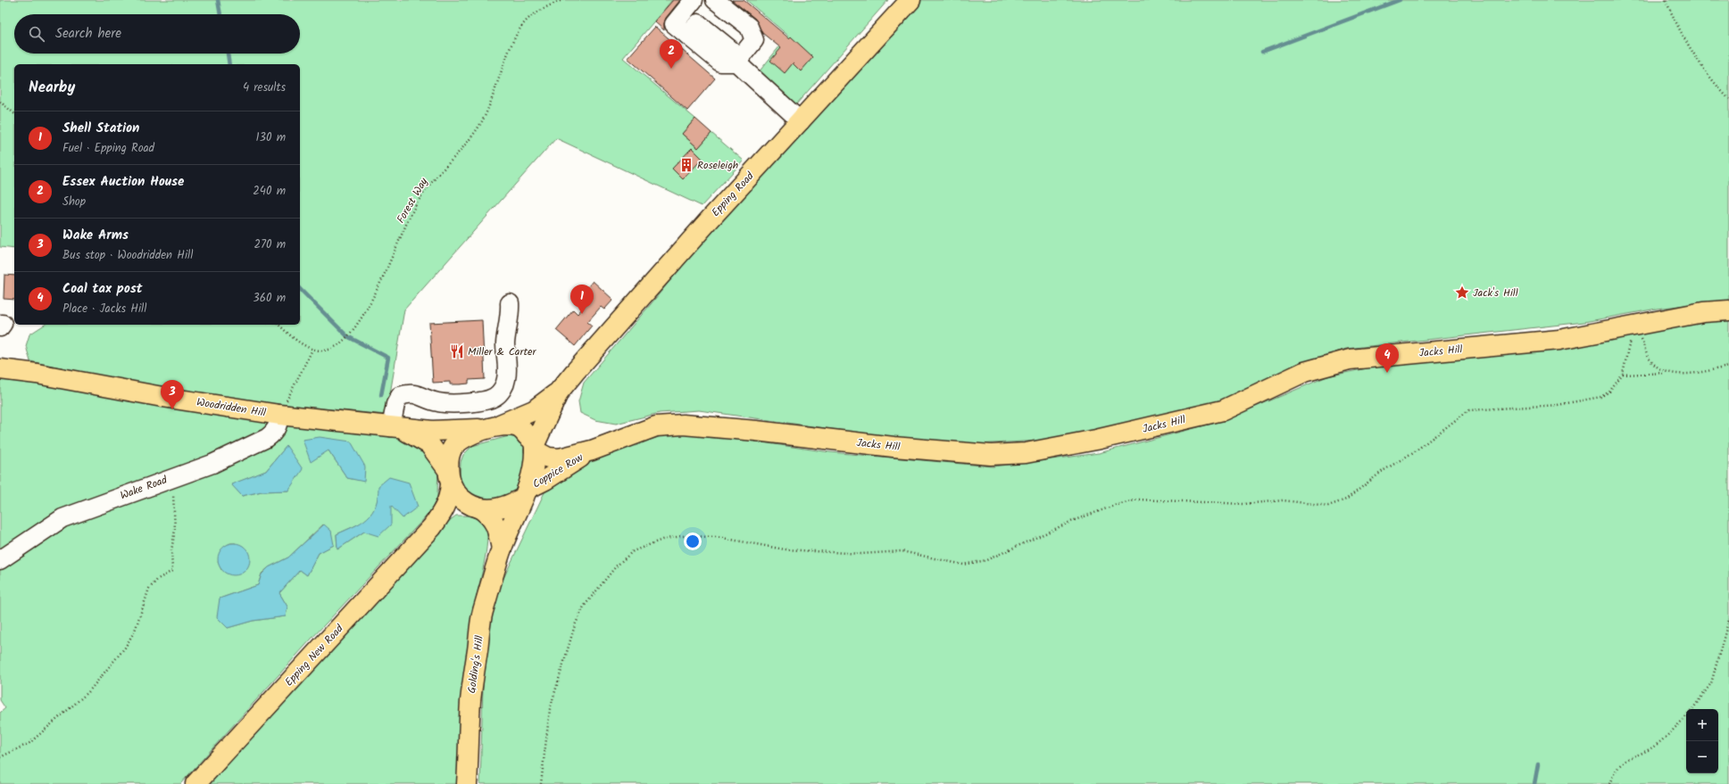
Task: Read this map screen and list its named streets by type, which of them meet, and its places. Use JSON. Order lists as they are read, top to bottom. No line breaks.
{"streets":{"main road":["Epping Road","Jacks Hill","Woodridden Hill","Coppice Row","Epping New Road","Golding's Hill"],"street":["Wake Road"],"path":["Forest Way"]},"crossings":[["Epping Road","Woodridden Hill"],["Epping Road","Coppice Row"],["Epping Road","Epping New Road"],["Epping Road","Golding's Hill"],["Jacks Hill","Coppice Row"],["Woodridden Hill","Coppice Row"],["Woodridden Hill","Wake Road"],["Woodridden Hill","Epping New Road"],["Woodridden Hill","Golding's Hill"],["Coppice Row","Epping New Road"],["Coppice Row","Golding's Hill"],["Epping New Road","Golding's Hill"]],"places":{"building":["Roseleigh"],"place":["Jack's Hill"],"restaurant":["Miller & Carter"]},"page":{"search":"Search here","pins":["2","1","4","3"],"heading":["Nearby","4 results"],"list":[{"mark":"1","name":"Shell Station","note":"Fuel · Epping Road","value":"130 m"},{"mark":"2","name":"Essex Auction House","note":"Shop","value":"240 m"},{"mark":"3","name":"Wake Arms","note":"Bus stop · Woodridden Hill","value":"270 m"},{"mark":"4","name":"Coal tax post","note":"Place · Jacks Hill","value":"360 m"}],"map_buttons":["+","−"]}}
